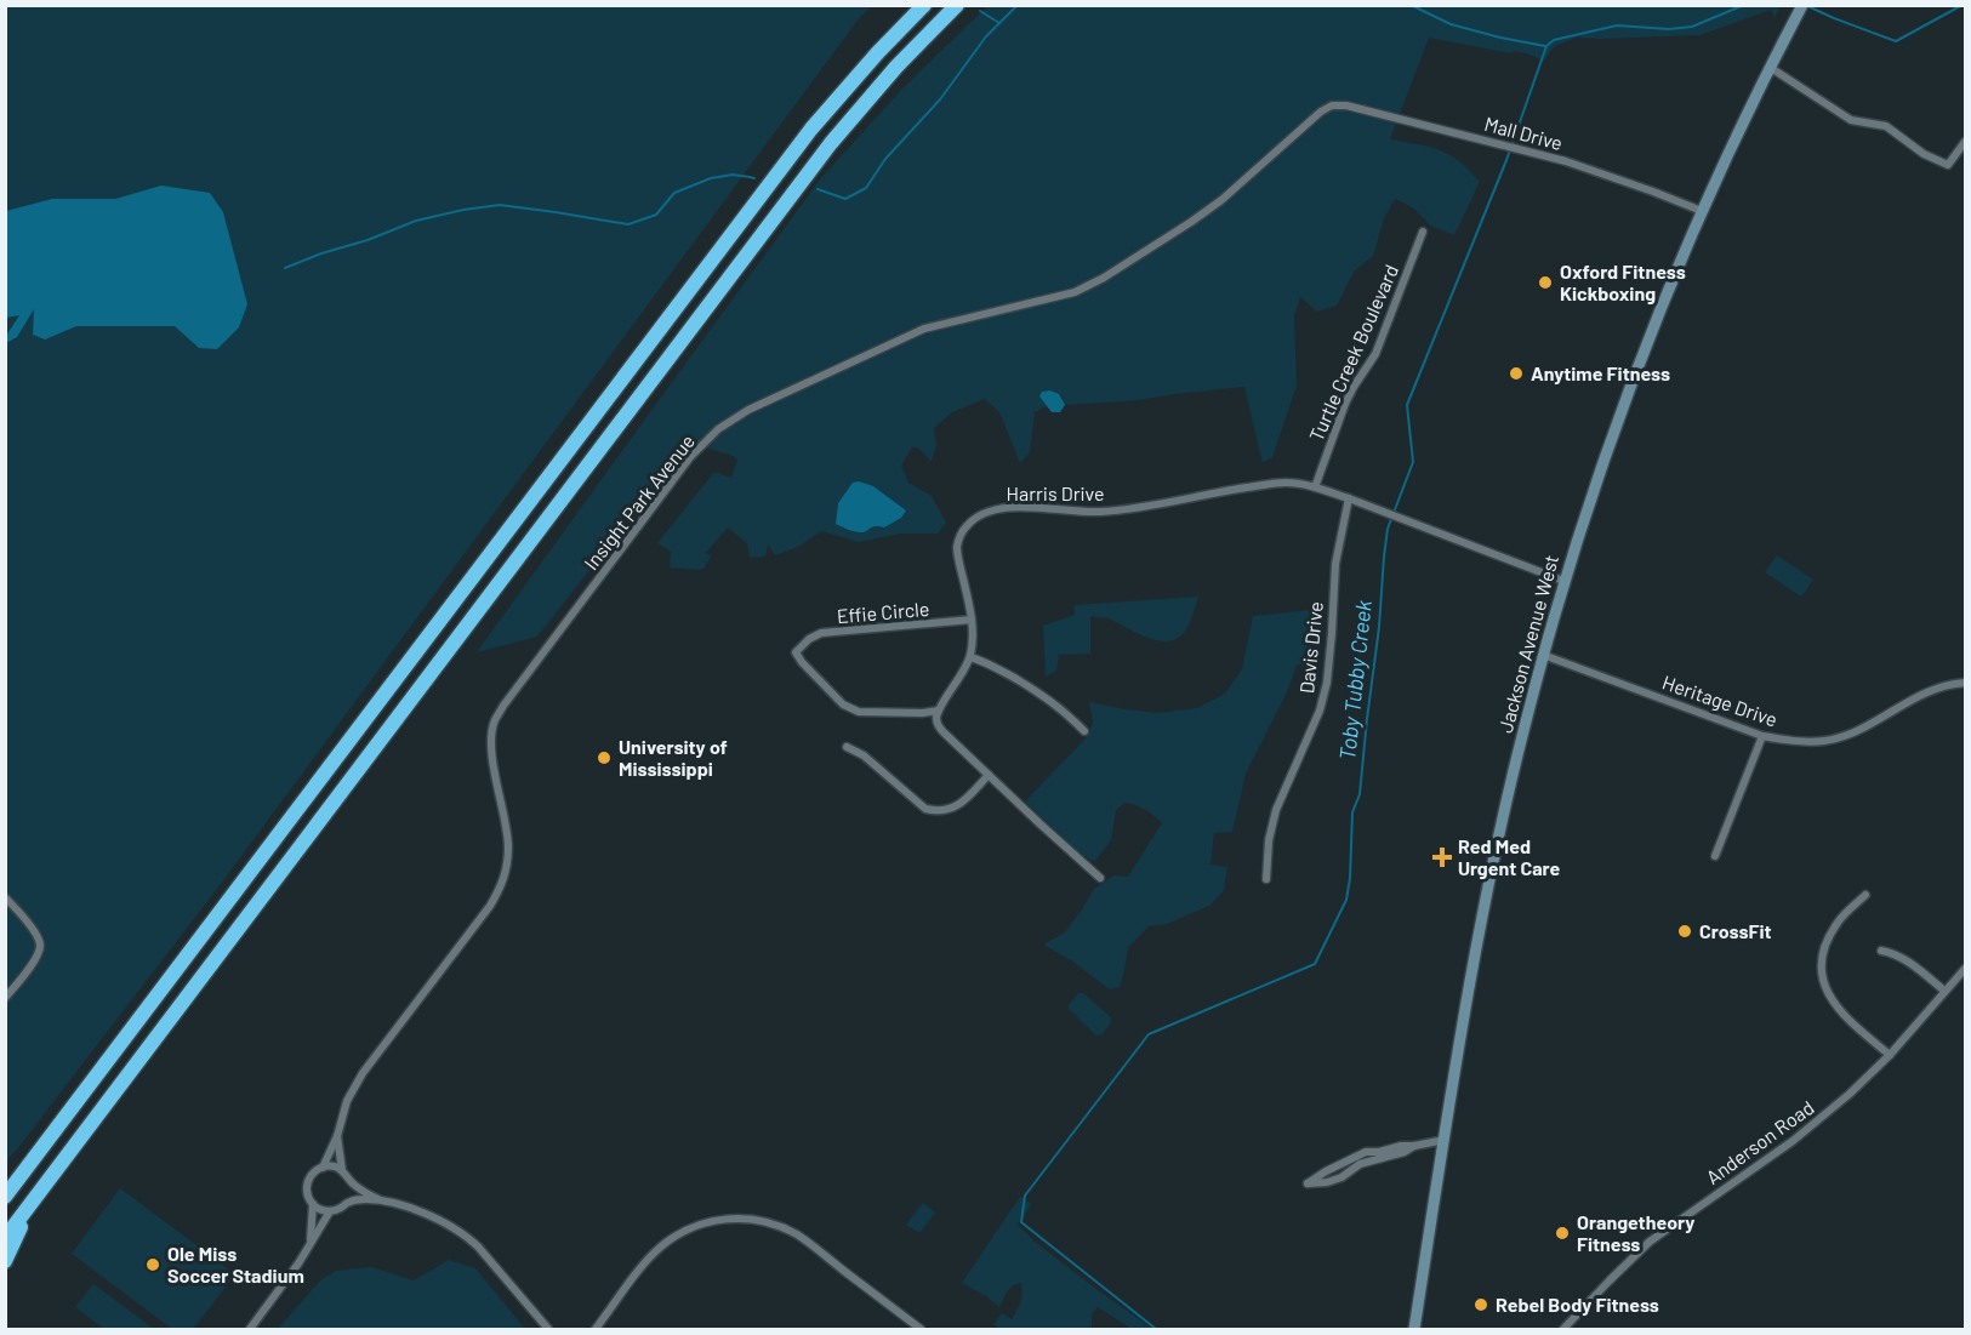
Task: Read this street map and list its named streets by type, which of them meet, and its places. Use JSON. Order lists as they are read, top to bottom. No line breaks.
{"streets":{"main road":["Jackson Avenue West"],"street":["Mall Drive","Turtle Creek Boulevard","Harris Drive","Insight Park Avenue","Effie Circle","Davis Drive","Heritage Drive","Anderson Road"]},"crossings":[["Mall Drive","Insight Park Avenue"],["Mall Drive","Jackson Avenue West"],["Turtle Creek Boulevard","Harris Drive"],["Harris Drive","Effie Circle"],["Harris Drive","Jackson Avenue West"],["Harris Drive","Davis Drive"],["Jackson Avenue West","Heritage Drive"]],"water":["Toby Tubby Creek"],"places":{"other":["Oxford Fitness Kickboxing","Anytime Fitness","University of Mississippi","CrossFit","Orangetheory Fitness","Ole Miss Soccer Stadium","Rebel Body Fitness"],"health":["Red Med Urgent Care"]}}
